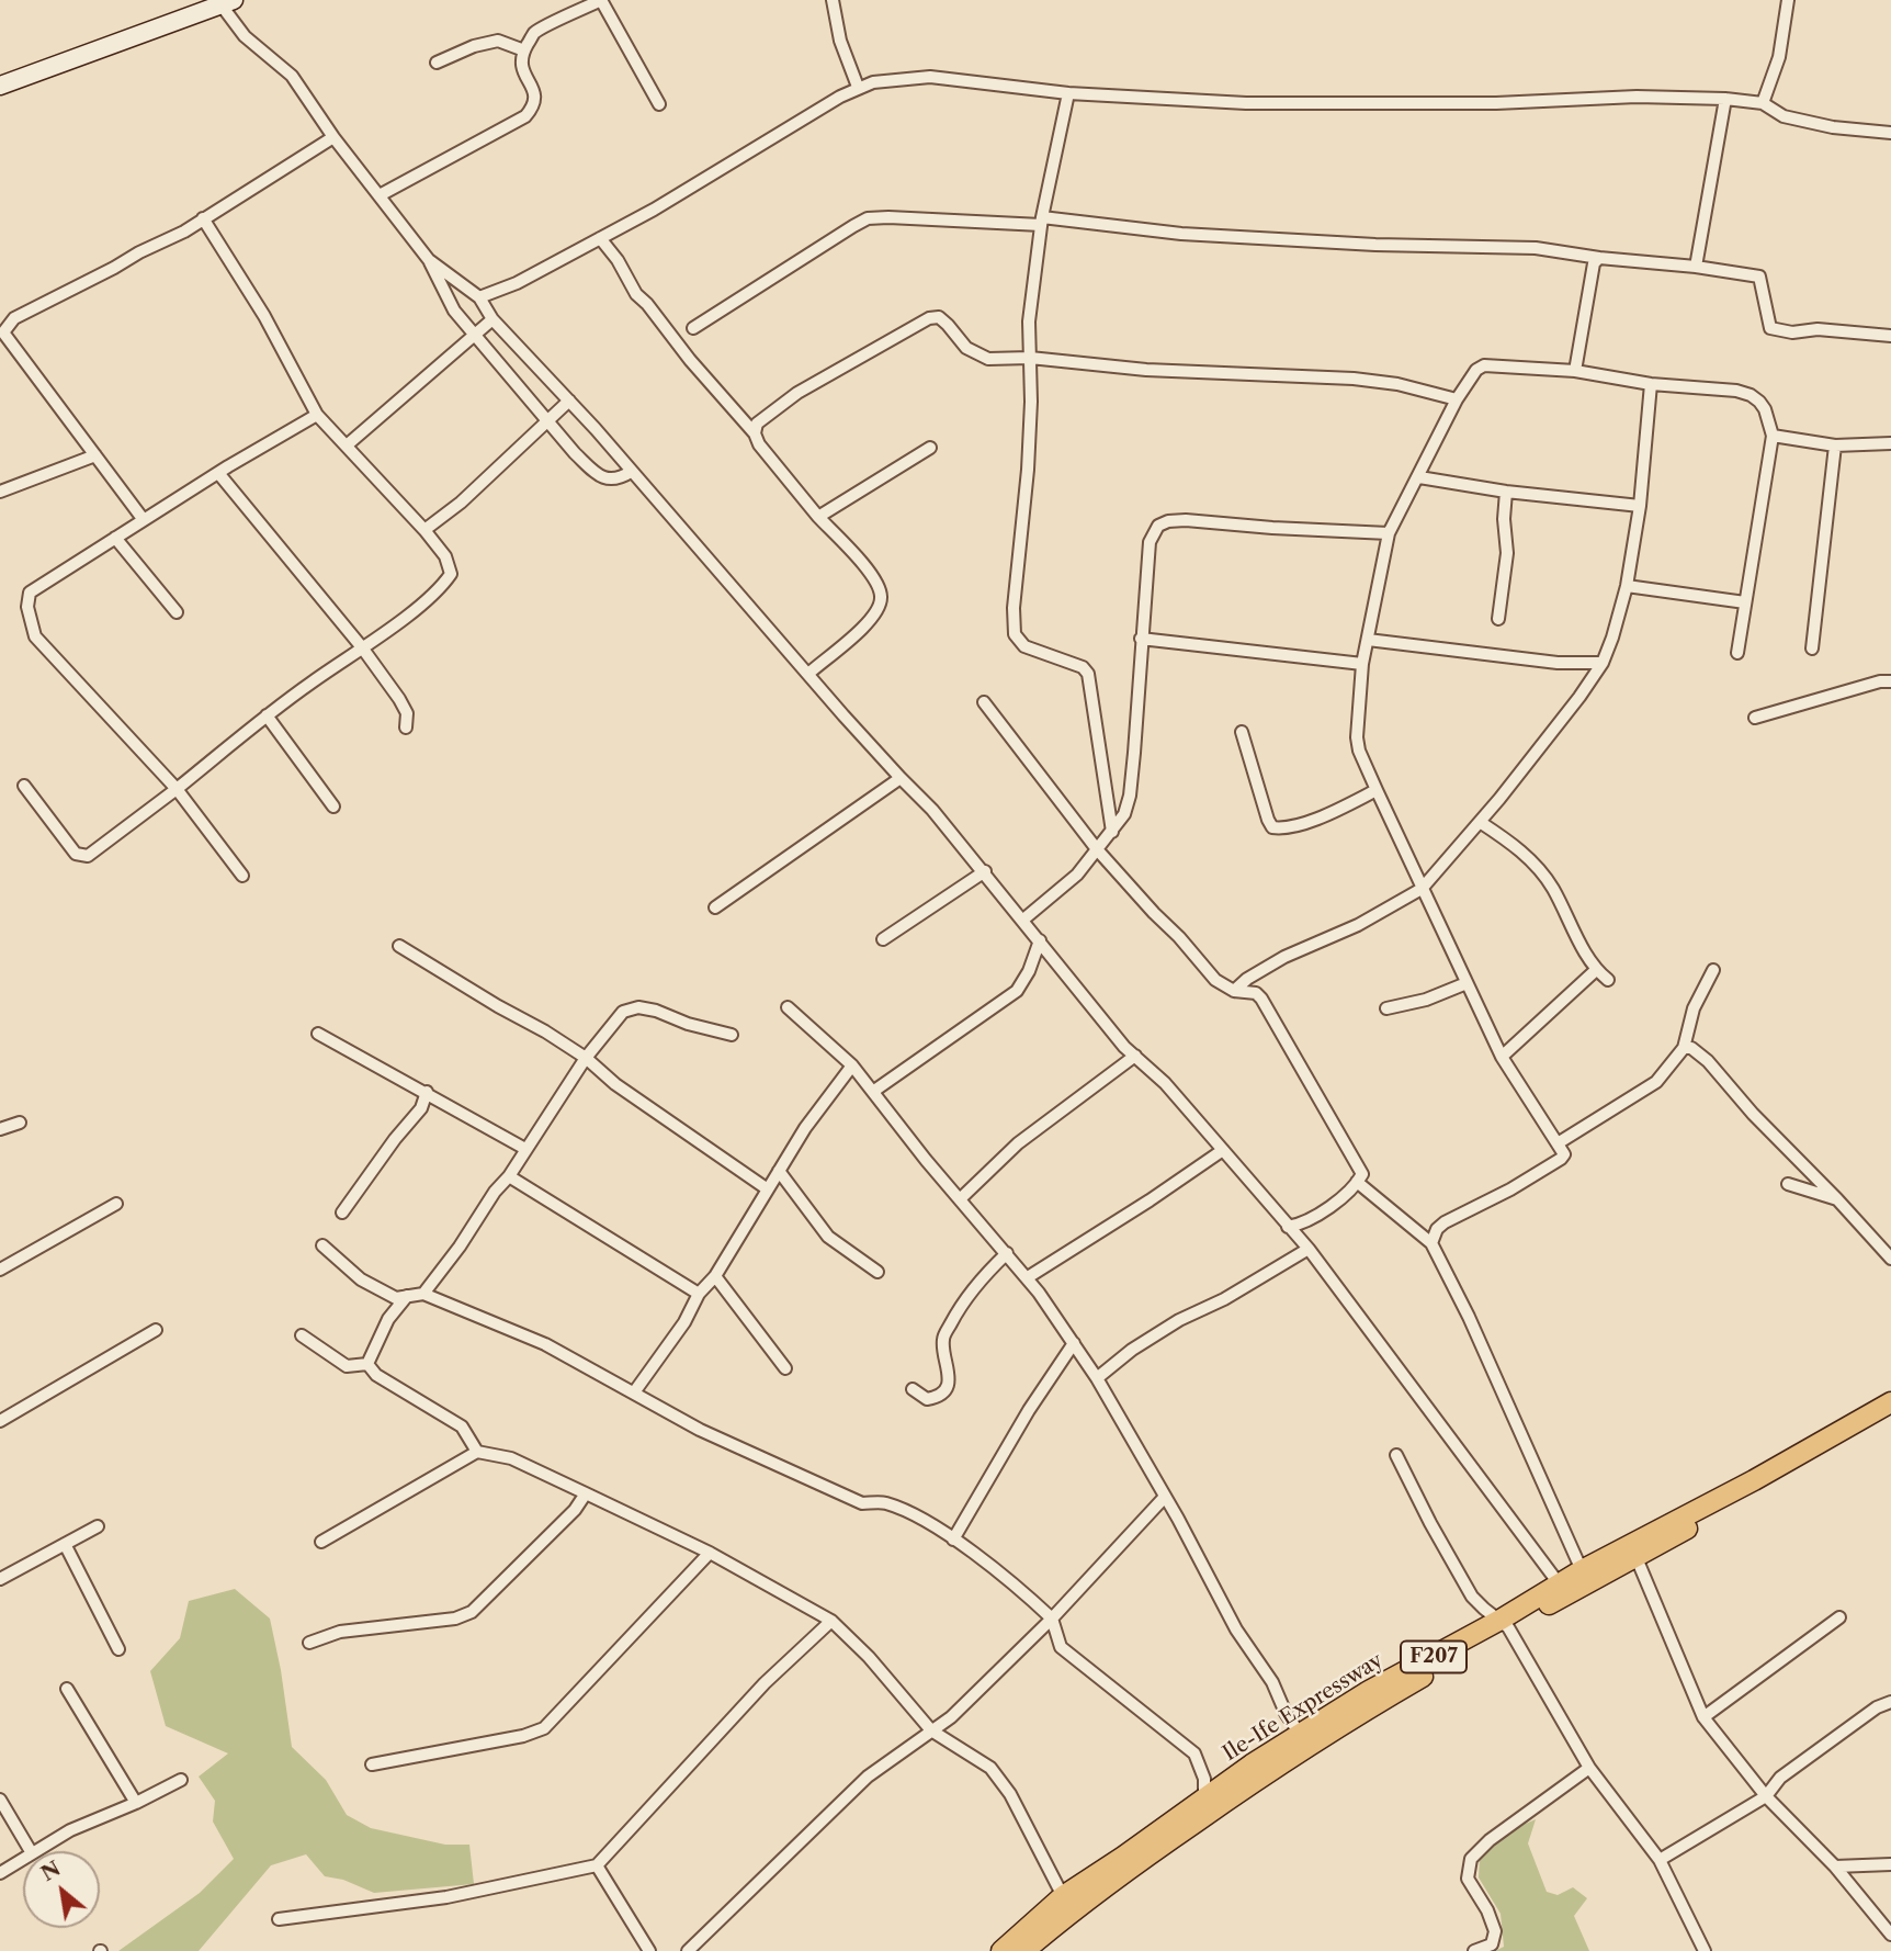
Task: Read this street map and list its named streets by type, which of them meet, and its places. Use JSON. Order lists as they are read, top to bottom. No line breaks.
{"streets":{"main road":["F207","Ile-Ife Expressway"]},"north":"top left"}
